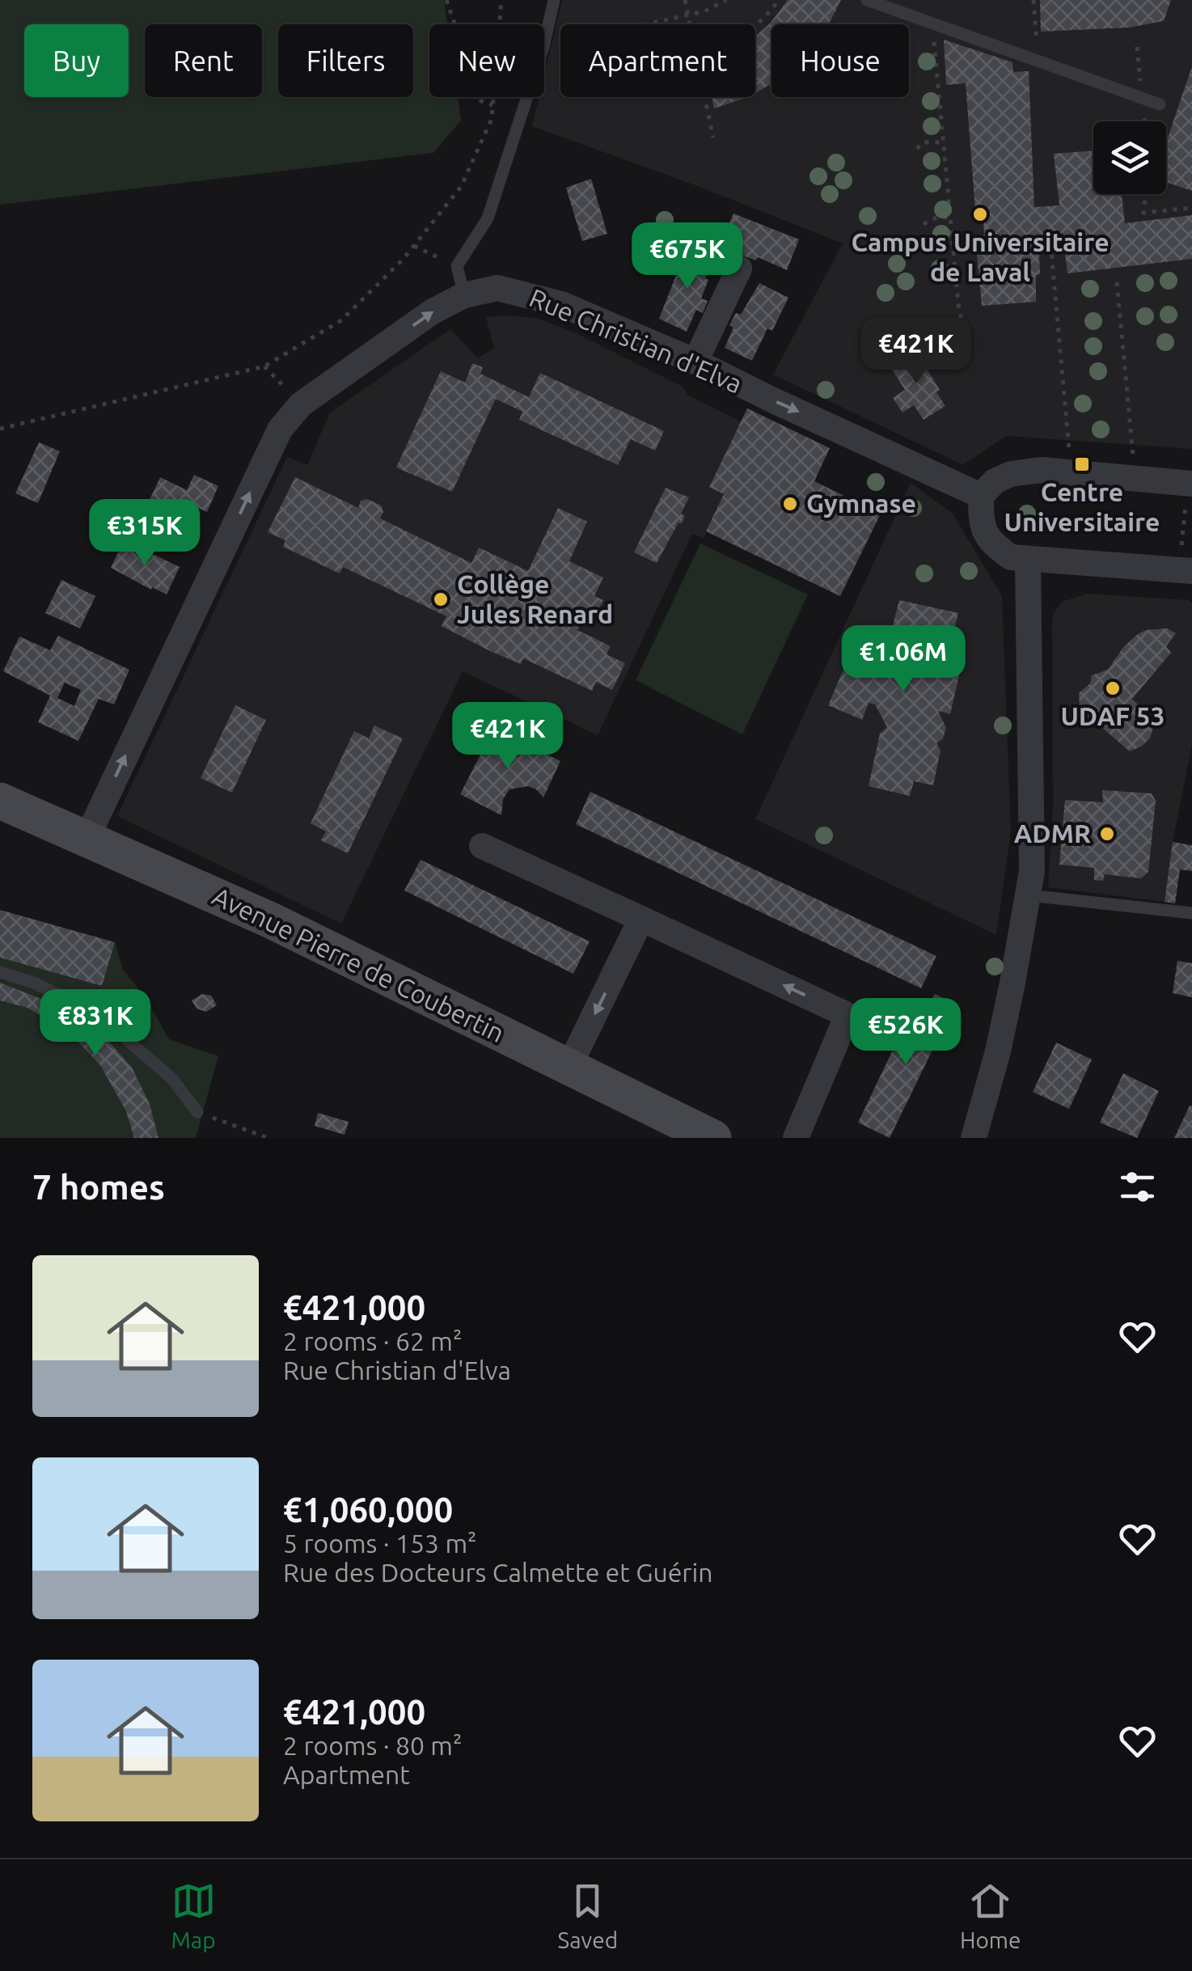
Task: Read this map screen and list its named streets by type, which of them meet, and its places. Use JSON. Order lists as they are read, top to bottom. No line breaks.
{"streets":{"street":["Rue Christian d'Elva","Avenue Pierre de Coubertin"]},"crossings":[["Rue Christian d'Elva","Avenue Pierre de Coubertin"]],"places":{"other":["Campus Universitaire de Laval","Gymnase","Collège Jules Renard","UDAF 53","ADMR"],"transit":["Centre Universitaire"]},"page":{"chip":["Buy","Rent","Filters","New","Apartment","House"],"price":["€675K","€421K","€315K","€1.06M","€421K","€831K","€526K"],"heading":"7 homes","list":[{"name":"€421,000","note":"2 rooms · 62 m² · Rue Christian d'Elva"},{"name":"€1,060,000","note":"5 rooms · 153 m² · Rue des Docteurs Calmette et Guérin"},{"name":"€421,000","note":"2 rooms · 80 m² · Apartment"}],"tabs":["Map","Saved","Home"]}}
